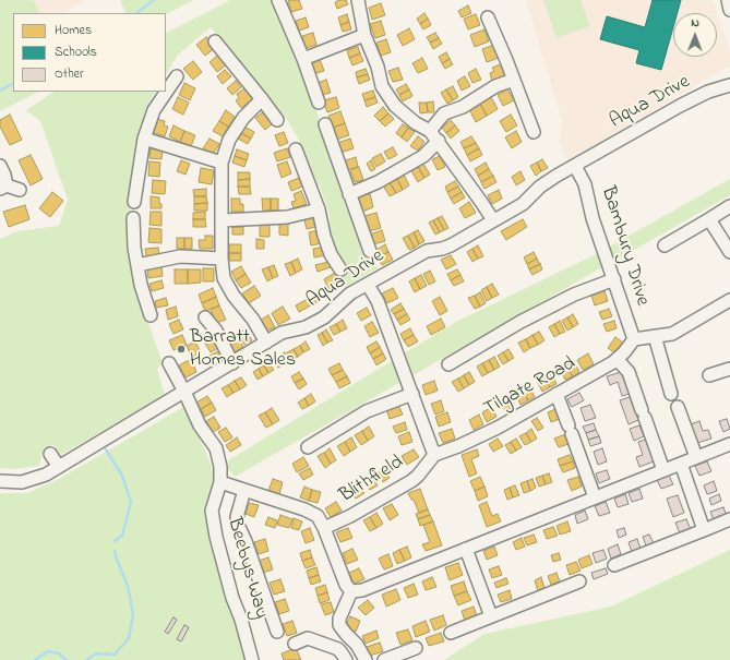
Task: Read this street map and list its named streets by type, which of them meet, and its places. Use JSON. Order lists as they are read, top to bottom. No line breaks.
{"streets":{"street":["Aqua Drive","Bambury Drive","Tilgate Road","Blithfield","Beebys Way"]},"crossings":[["Aqua Drive","Bambury Drive"],["Aqua Drive","Beebys Way"],["Bambury Drive","Tilgate Road"],["Tilgate Road","Blithfield"]],"places":["Barratt Homes Sales"],"legend":["Homes","Schools","Other"],"north":"top"}
